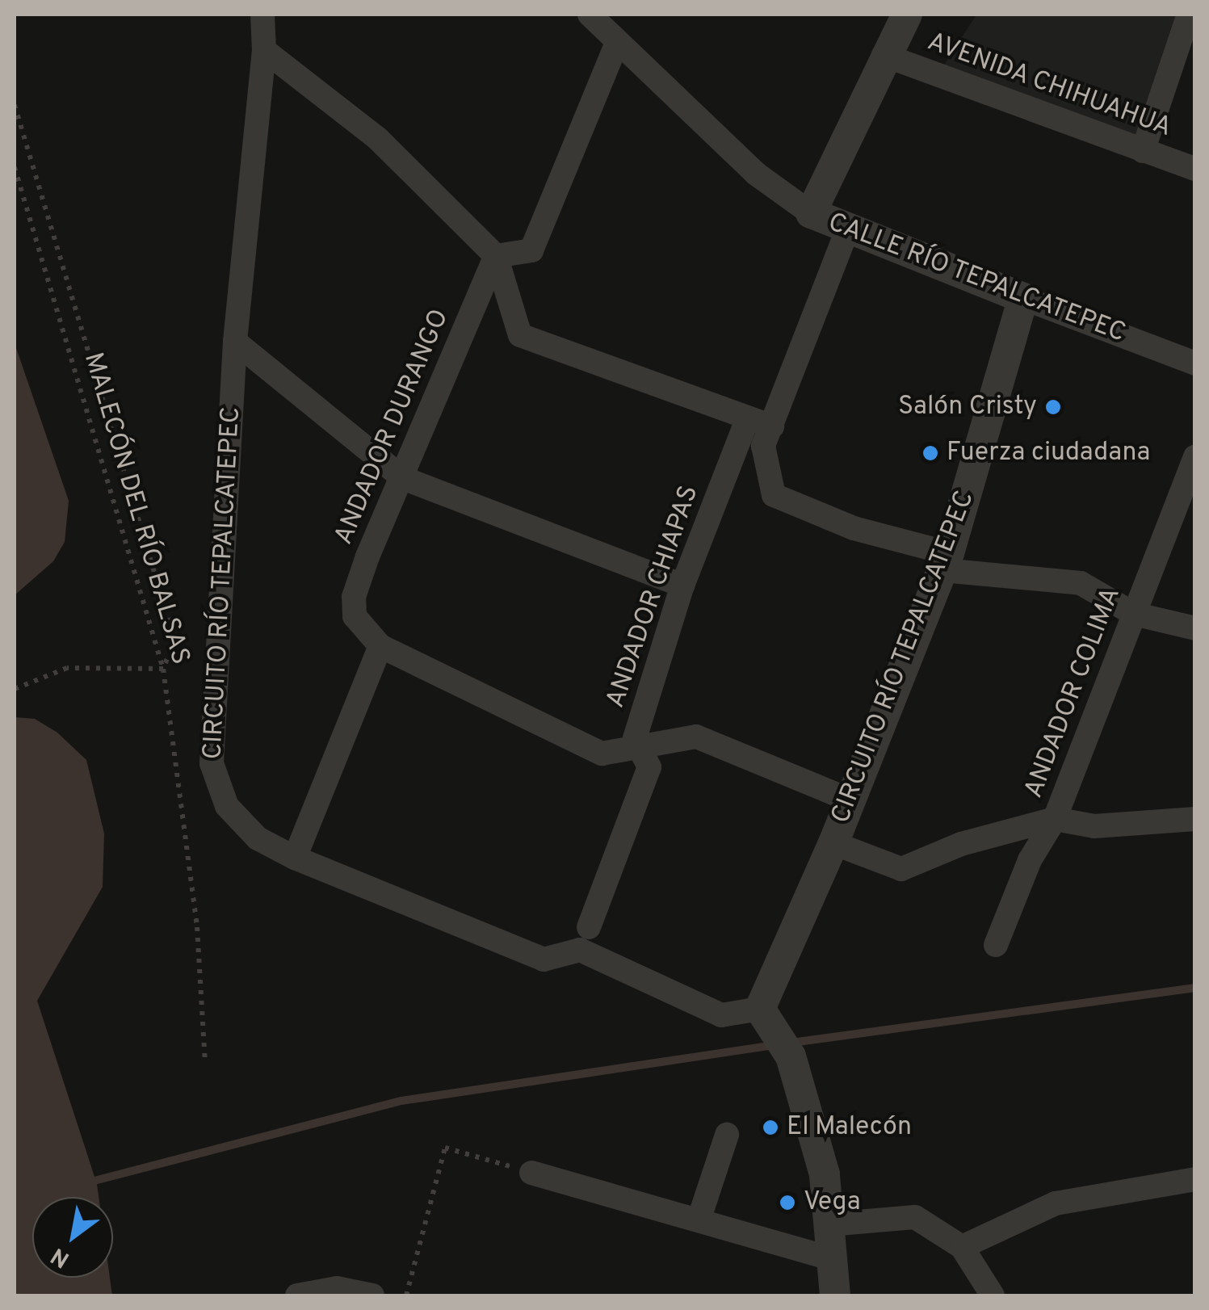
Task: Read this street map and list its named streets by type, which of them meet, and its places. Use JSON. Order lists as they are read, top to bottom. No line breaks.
{"streets":{"street":["AVENIDA CHIHUAHUA","CALLE RÍO TEPALCATEPEC","ANDADOR DURANGO","CIRCUITO RÍO TEPALCATEPEC","ANDADOR CHIAPAS","ANDADOR COLIMA"],"path":["MALECÓN DEL RÍO BALSAS"]},"crossings":[["CALLE RÍO TEPALCATEPEC","CIRCUITO RÍO TEPALCATEPEC"]],"places":["Salón Cristy","Fuerza ciudadana","El Malecón","Vega"],"north":"bottom left"}
